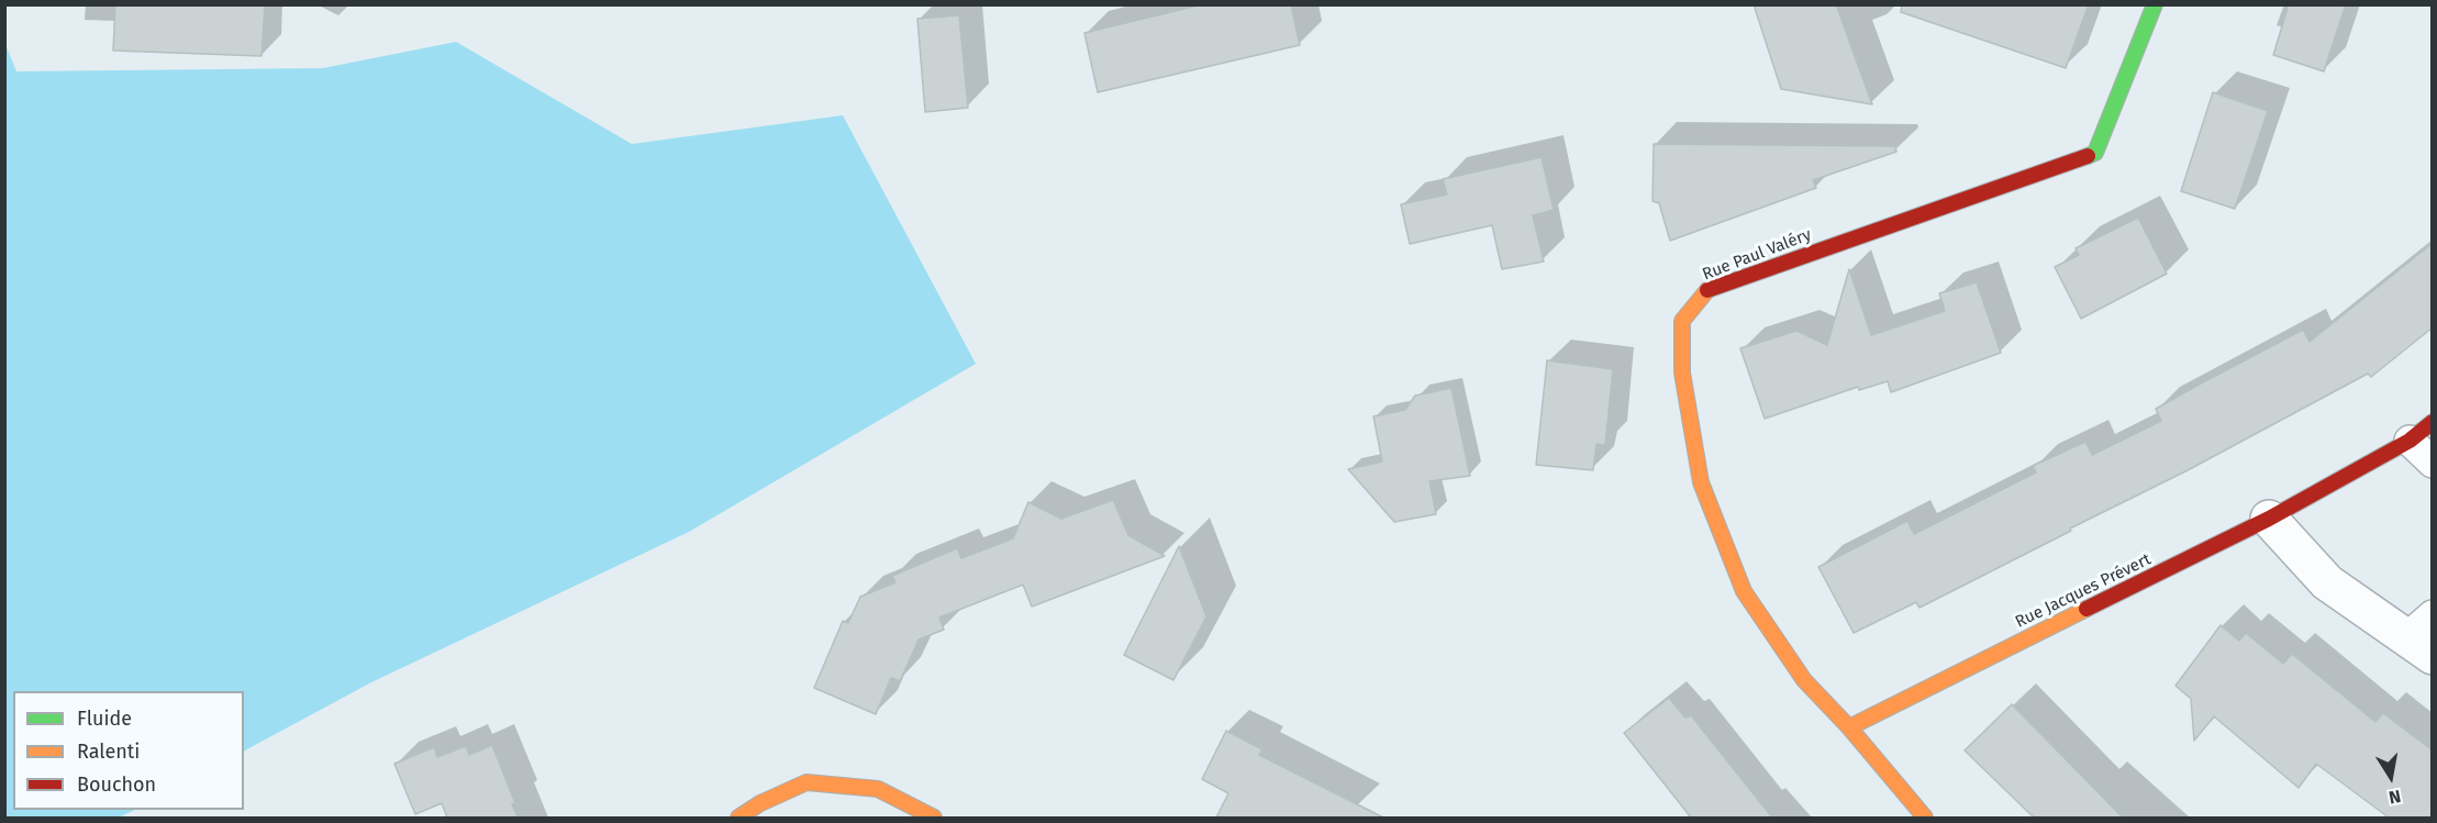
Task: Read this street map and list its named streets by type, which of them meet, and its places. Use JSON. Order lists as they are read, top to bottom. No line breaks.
{"streets":{"street":["Rue Paul Valéry","Rue Jacques Prévert"]},"crossings":[["Rue Paul Valéry","Rue Jacques Prévert"]],"legend":["Fluide","Ralenti","Bouchon"],"north":"bottom"}
